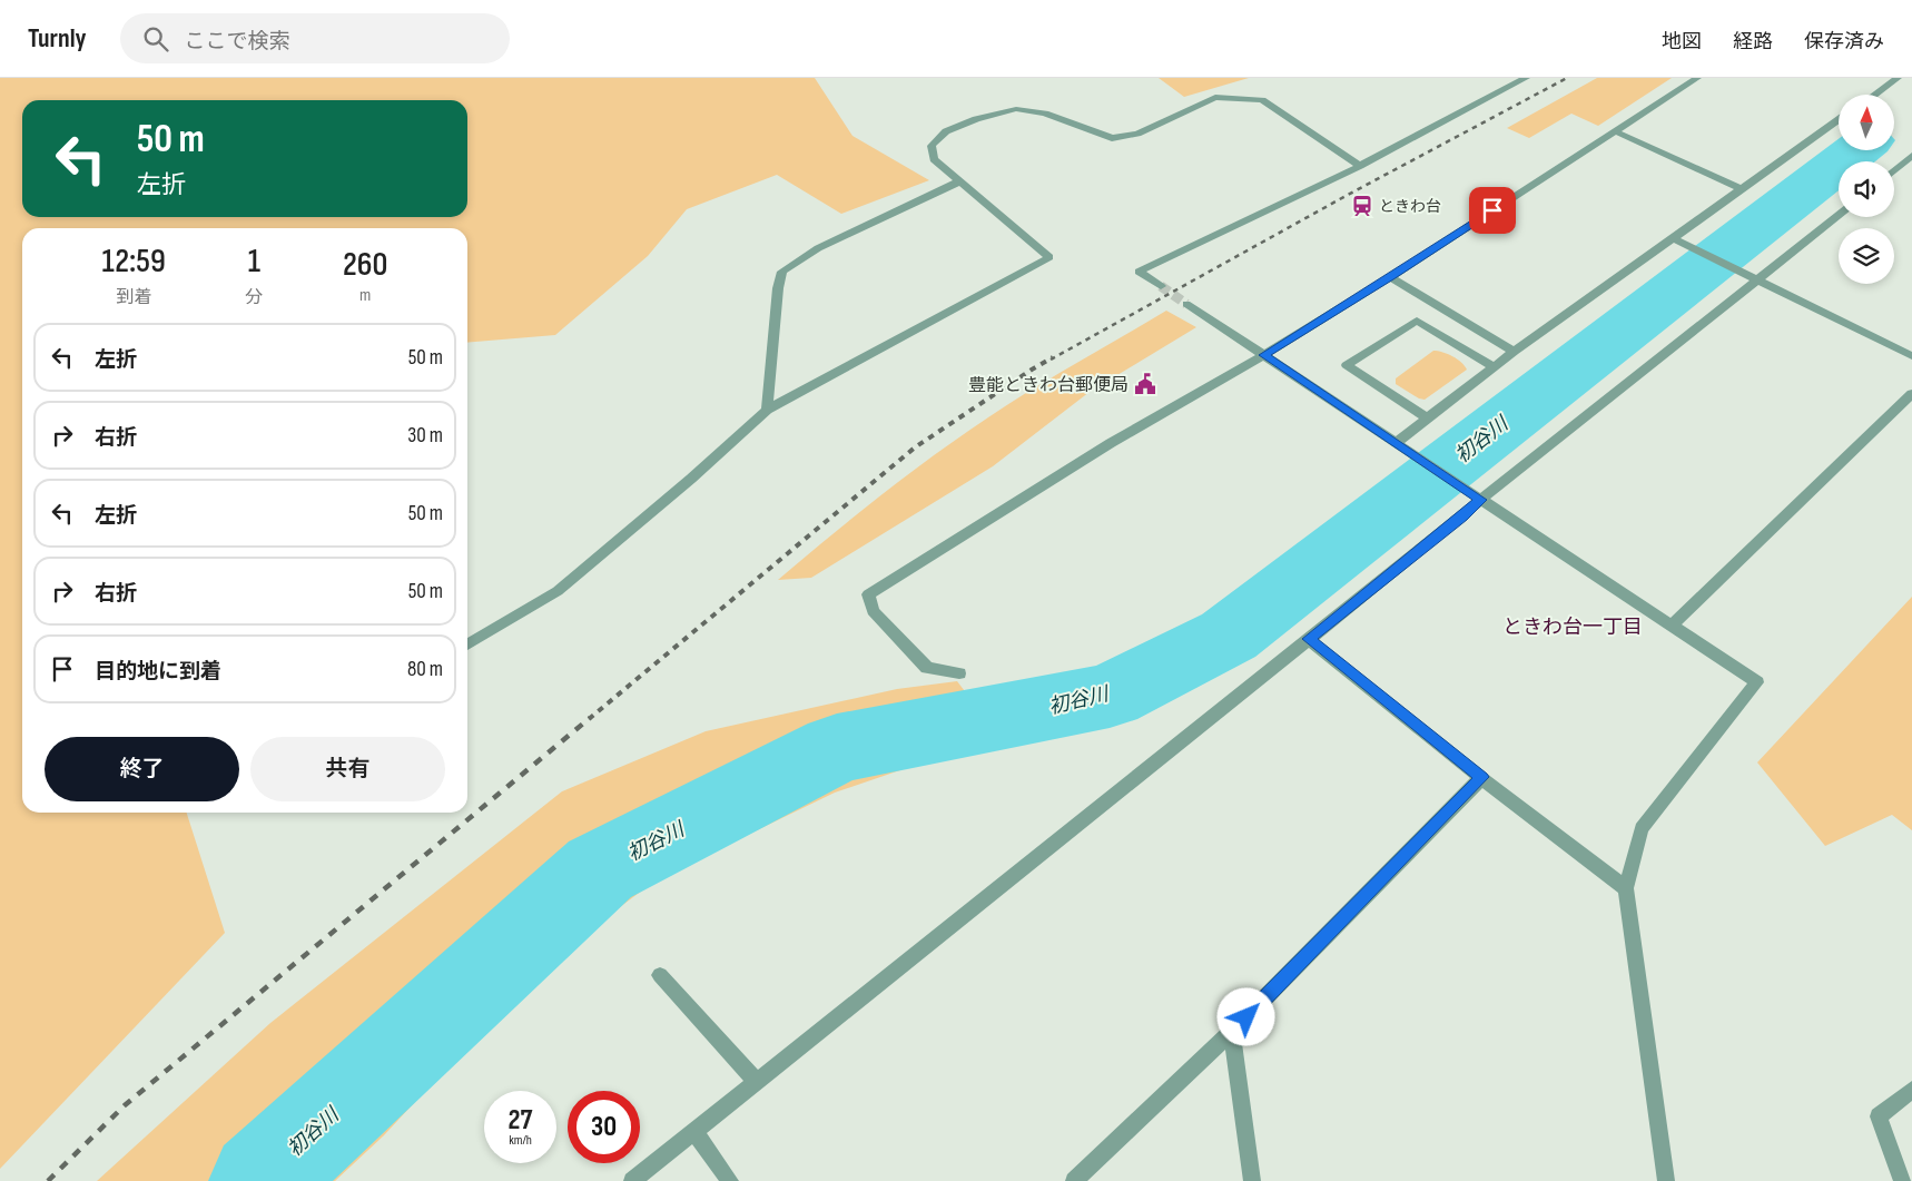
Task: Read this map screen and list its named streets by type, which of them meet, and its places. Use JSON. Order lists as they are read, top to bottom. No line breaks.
{"districts":["ときわ台一丁目"],"water":["初谷川"],"places":{"station":["ときわ台"],"public building":["豊能ときわ台郵便局"]},"north":"top","page":{"header":"Turnly","search":"ここで検索","nav":["地図","経路","保存済み"],"turn":["50 m","左折"],"eta":["12:59","到着","1","分","260","m"],"list":[{"name":"左折","value":"50 m"},{"name":"右折","value":"30 m"},{"name":"左折","value":"50 m"},{"name":"右折","value":"50 m"},{"name":"目的地に到着","value":"80 m"}],"buttons":["終了","共有"],"speed":"27 km/h","limit":"30"}}
